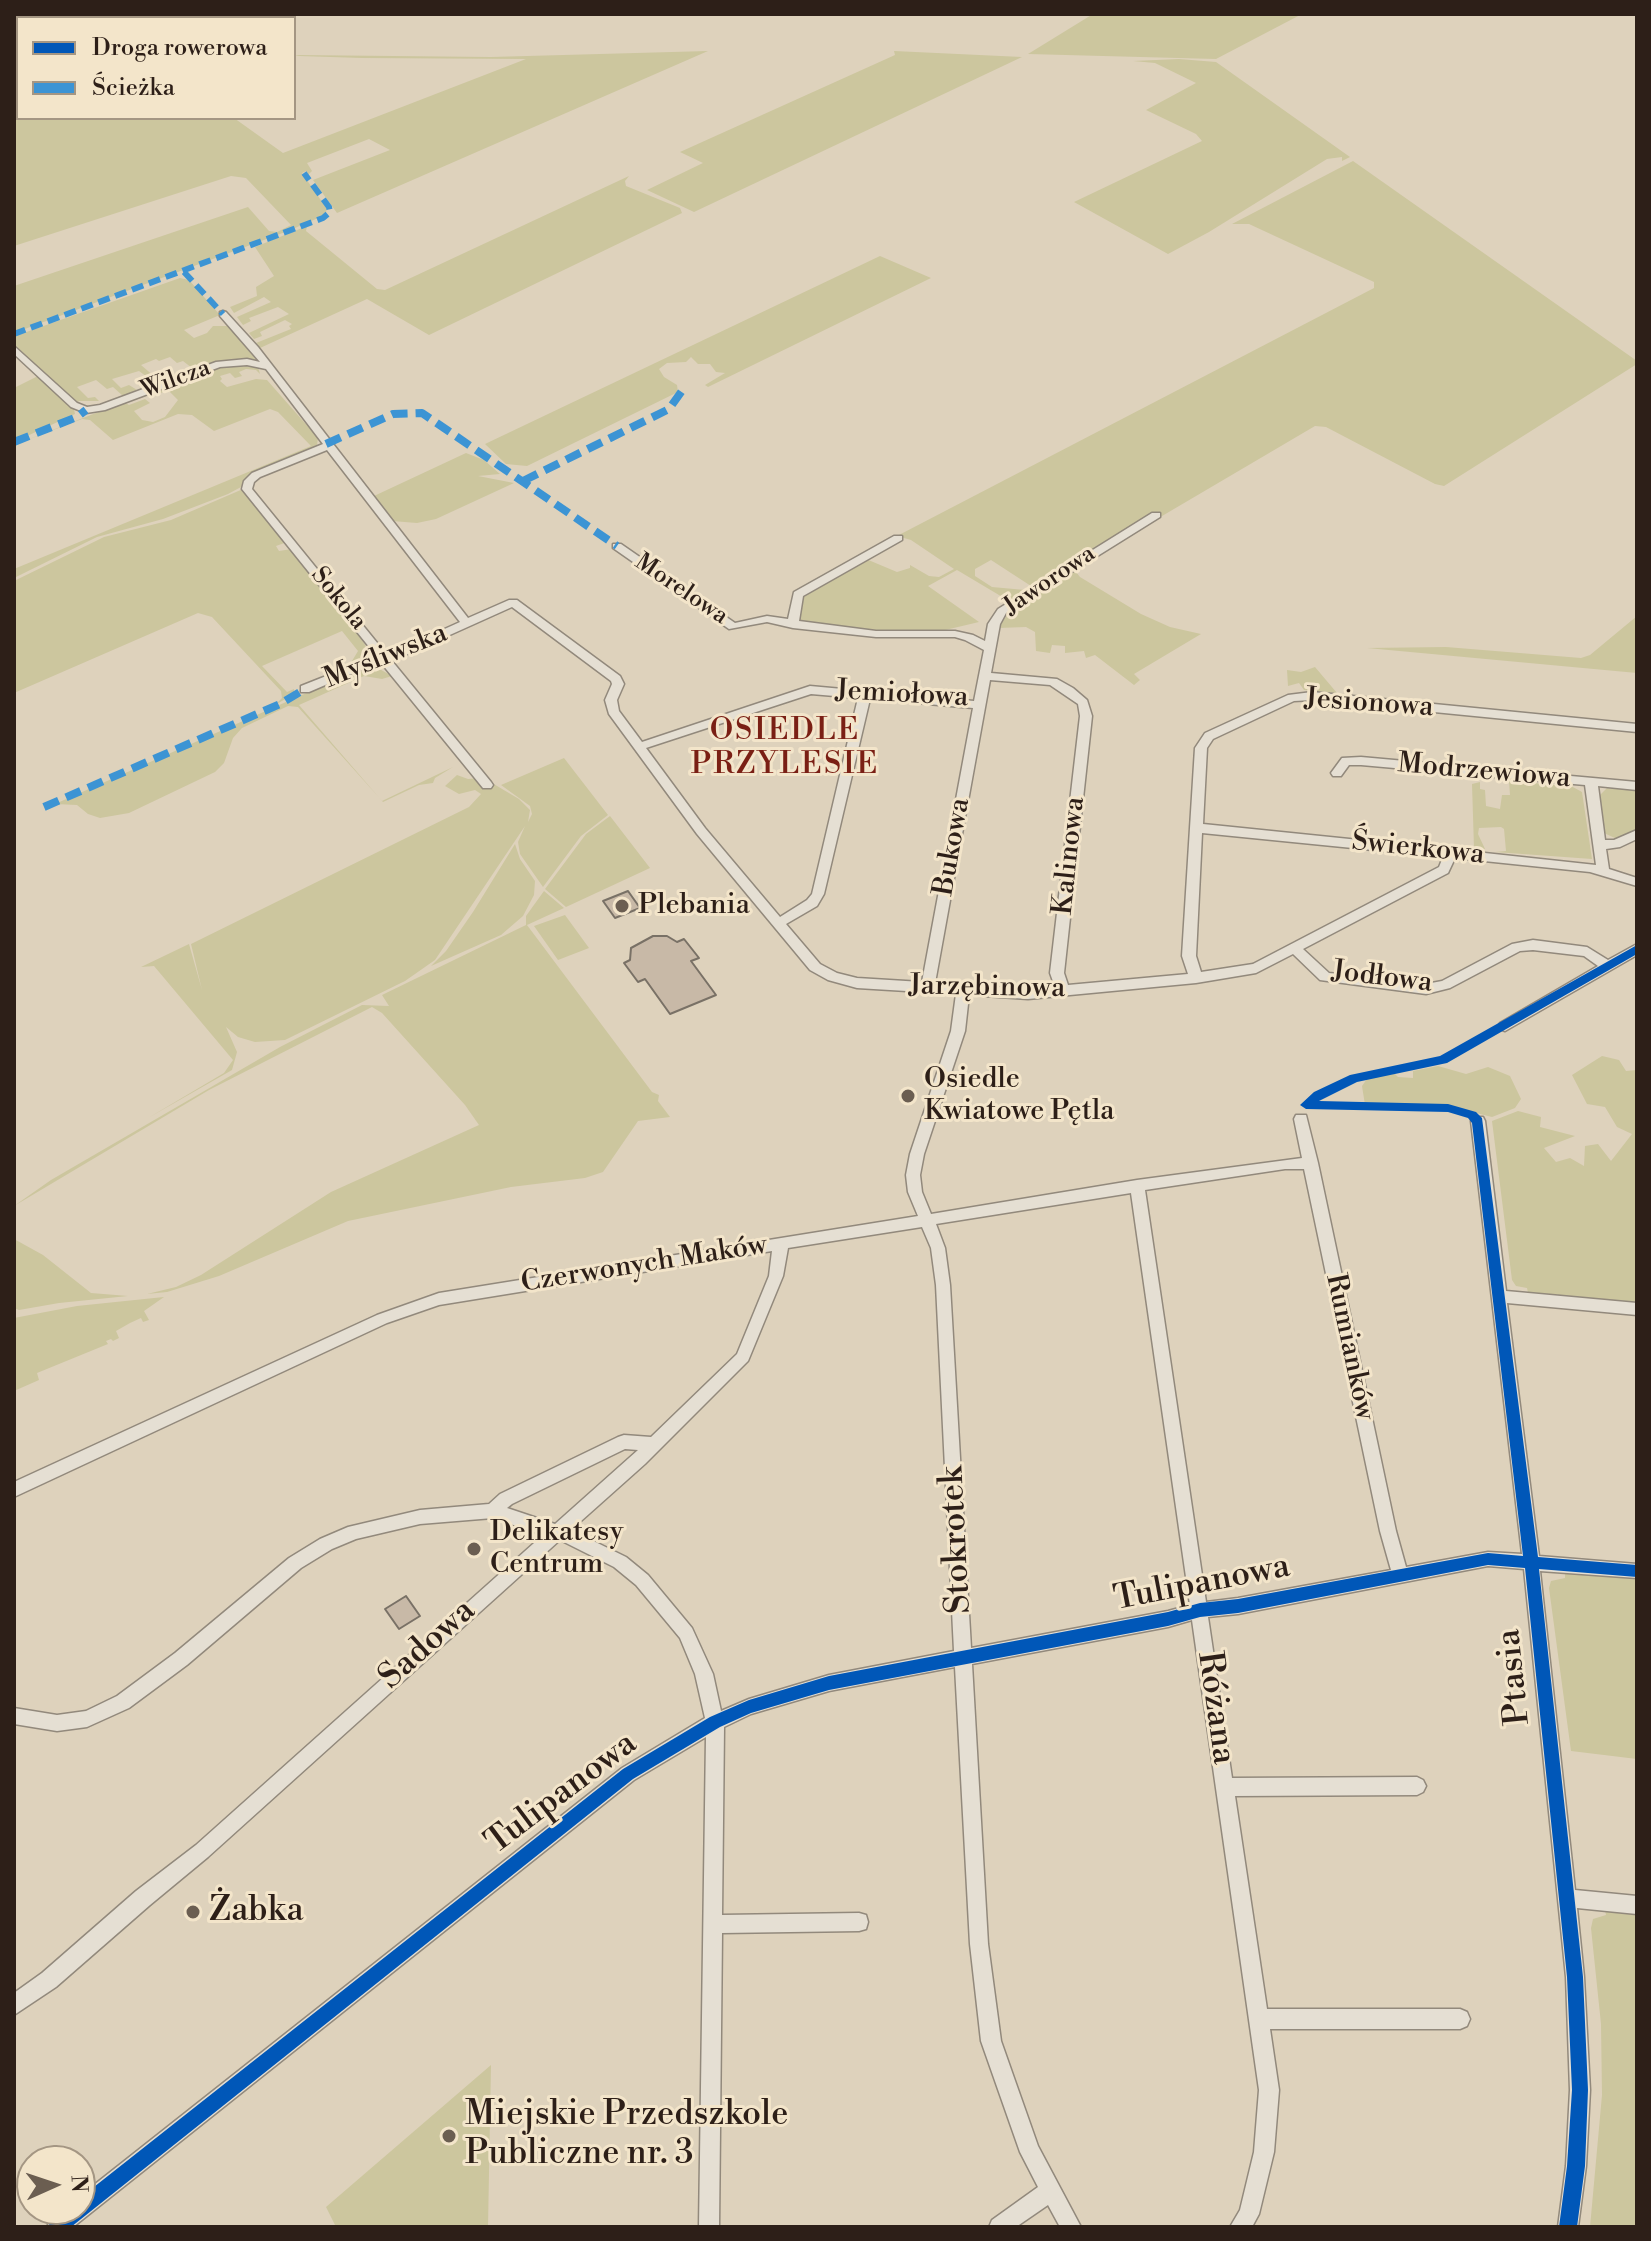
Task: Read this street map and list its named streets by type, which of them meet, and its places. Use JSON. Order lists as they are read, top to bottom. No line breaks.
{"streets":{"street":["Wilcza","Jaworowa","Morelowa","Sokola","Myśliwska","Jemiołowa","Jesionowa","Modrzewiowa","Bukowa","Świerkowa","Kalinowa","Jodłowa","Jarzębinowa","Czerwonych Maków","Rumianków","Stokrotek","Tulipanowa","Sadowa","Ptasia","Różana"]},"crossings":[["Jaworowa","Morelowa"],["Jaworowa","Jemiołowa"],["Sokola","Myśliwska"],["Myśliwska","Jarzębinowa"],["Jemiołowa","Bukowa"],["Jemiołowa","Kalinowa"],["Jemiołowa","Jarzębinowa"],["Jesionowa","Świerkowa"],["Jesionowa","Jarzębinowa"],["Bukowa","Jarzębinowa"],["Świerkowa","Jarzębinowa"],["Kalinowa","Jarzębinowa"],["Jodłowa","Jarzębinowa"],["Jarzębinowa","Stokrotek"],["Czerwonych Maków","Rumianków"],["Czerwonych Maków","Stokrotek"],["Czerwonych Maków","Sadowa"],["Czerwonych Maków","Różana"],["Rumianków","Tulipanowa"],["Stokrotek","Tulipanowa"],["Tulipanowa","Ptasia"],["Tulipanowa","Różana"]],"districts":["OSIEDLE PRZYLESIE"],"places":["Plebania","Osiedle Kwiatowe Pętla","Delikatesy Centrum","Żabka","Miejskie Przedszkole Publiczne nr. 3"],"legend":["Droga rowerowa","Ścieżka"],"north":"right"}
